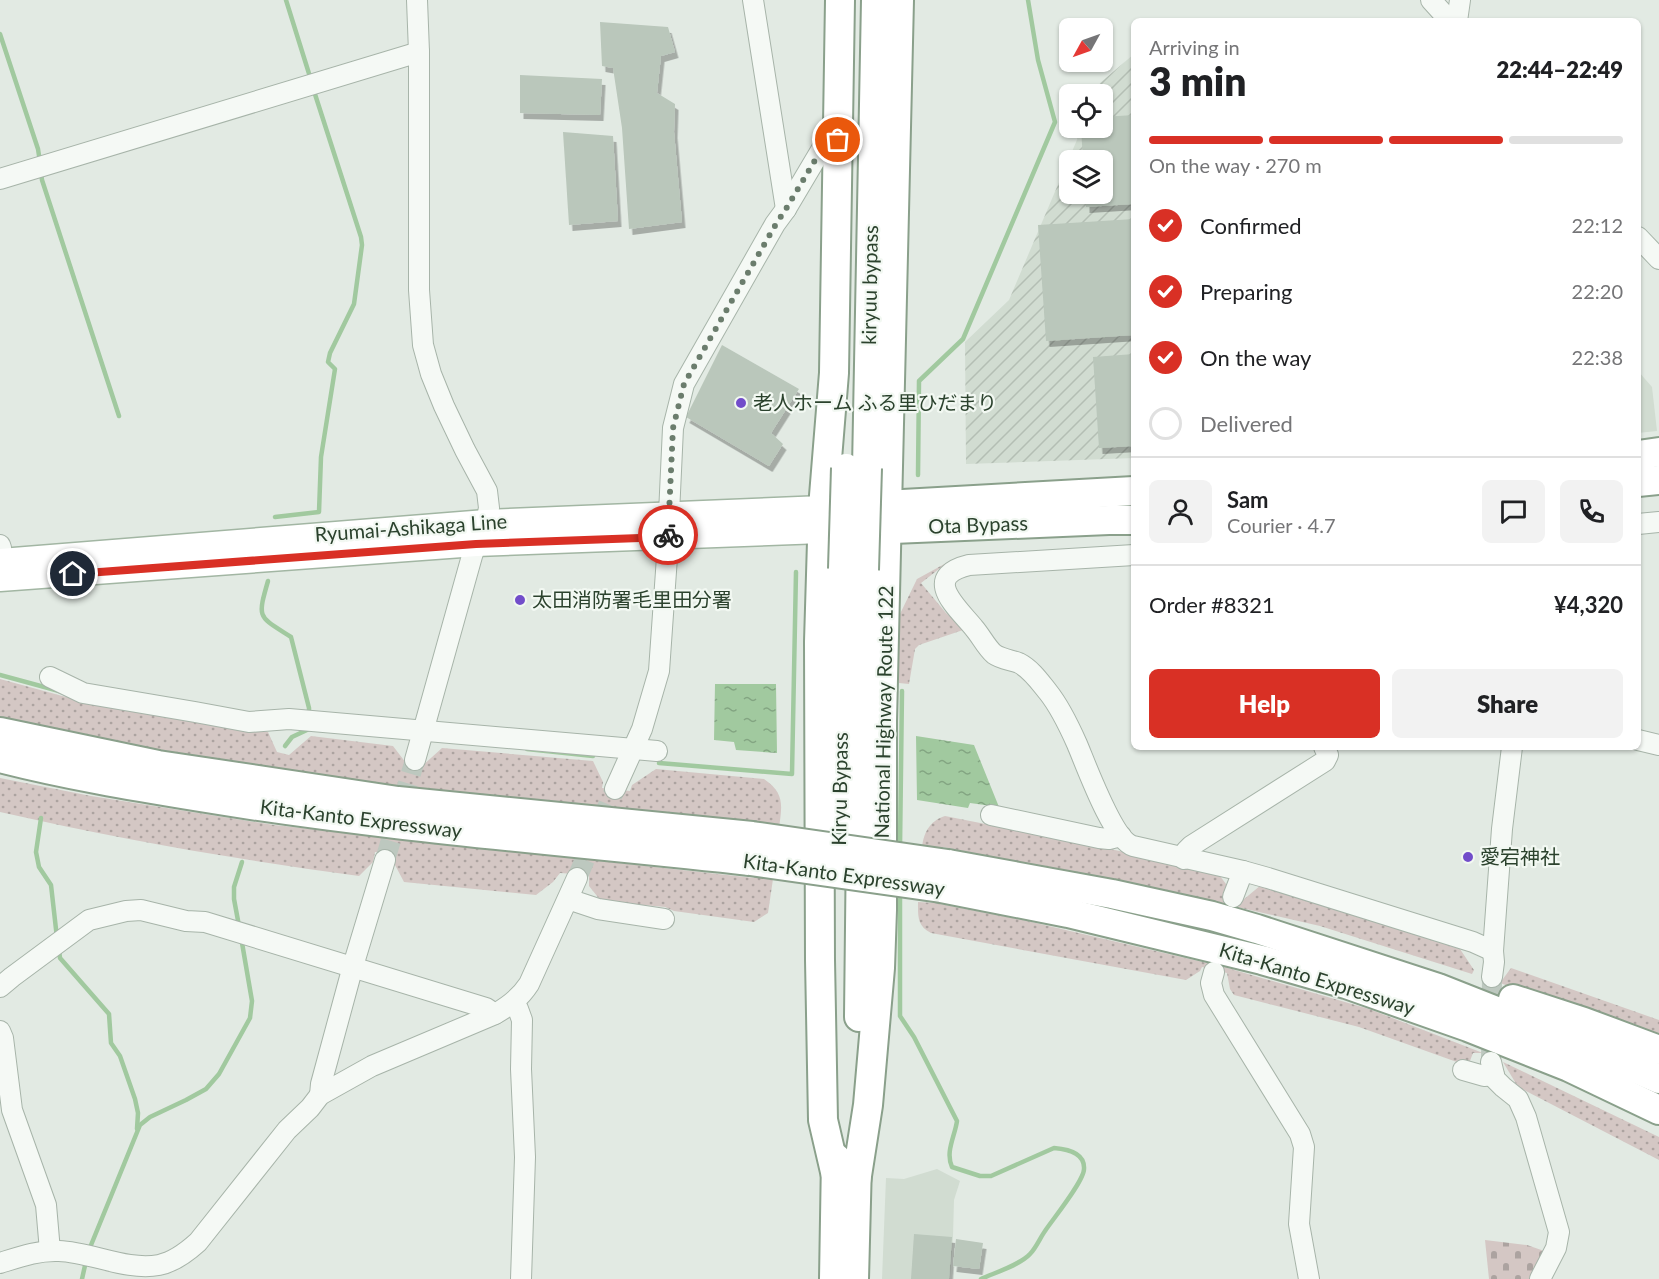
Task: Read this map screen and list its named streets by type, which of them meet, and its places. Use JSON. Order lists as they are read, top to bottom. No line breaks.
{"streets":{"highway":["kiryuu bypass","Ota Bypass","National Highway Route 122","Kiryu Bypass","Kita-Kanto Expressway"],"main road":["Ryumai-Ashikaga Line"]},"crossings":[["kiryuu bypass","National Highway Route 122"],["kiryuu bypass","Kiryu Bypass"],["Ota Bypass","Ryumai-Ashikaga Line"],["Ota Bypass","National Highway Route 122"],["National Highway Route 122","Kiryu Bypass"]],"places":["老人ホーム ふる里ひだまり","太田消防署毛里田分署","愛宕神社"],"north":"bottom left","page":{"heading":["3 min","Arriving in","22:44–22:49"],"panel":["Sam","Courier · 4.7","Order #8321","¥4,320"],"bar":"On the way · 270 m","list":[["Confirmed","22:12"],["Preparing","22:20"],["On the way","22:38"],"Delivered"],"buttons":["Help","Share"]}}
